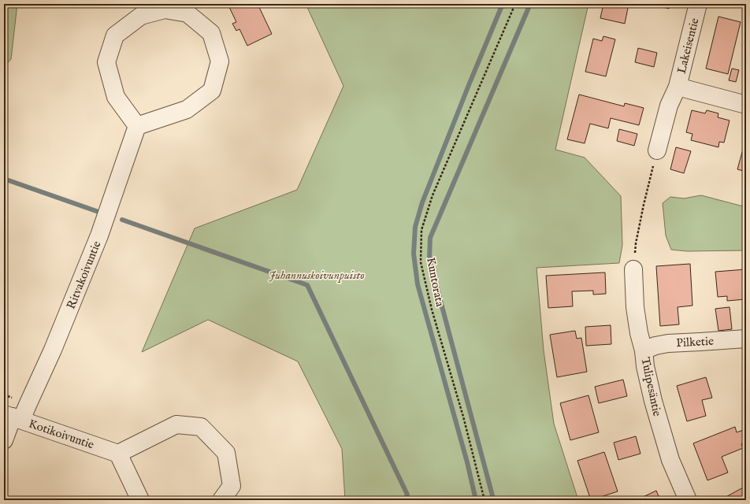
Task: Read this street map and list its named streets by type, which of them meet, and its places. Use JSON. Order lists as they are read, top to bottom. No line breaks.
{"streets":{"street":["Lakeisentie","Ritvakoivuntie","Pilketie","Tulipesäntie","Kotikoivuntie"],"path":["Kuntorata"]},"crossings":[["Ritvakoivuntie","Kotikoivuntie"],["Pilketie","Tulipesäntie"]],"parks":["Juhannuskoivunpuisto"]}
